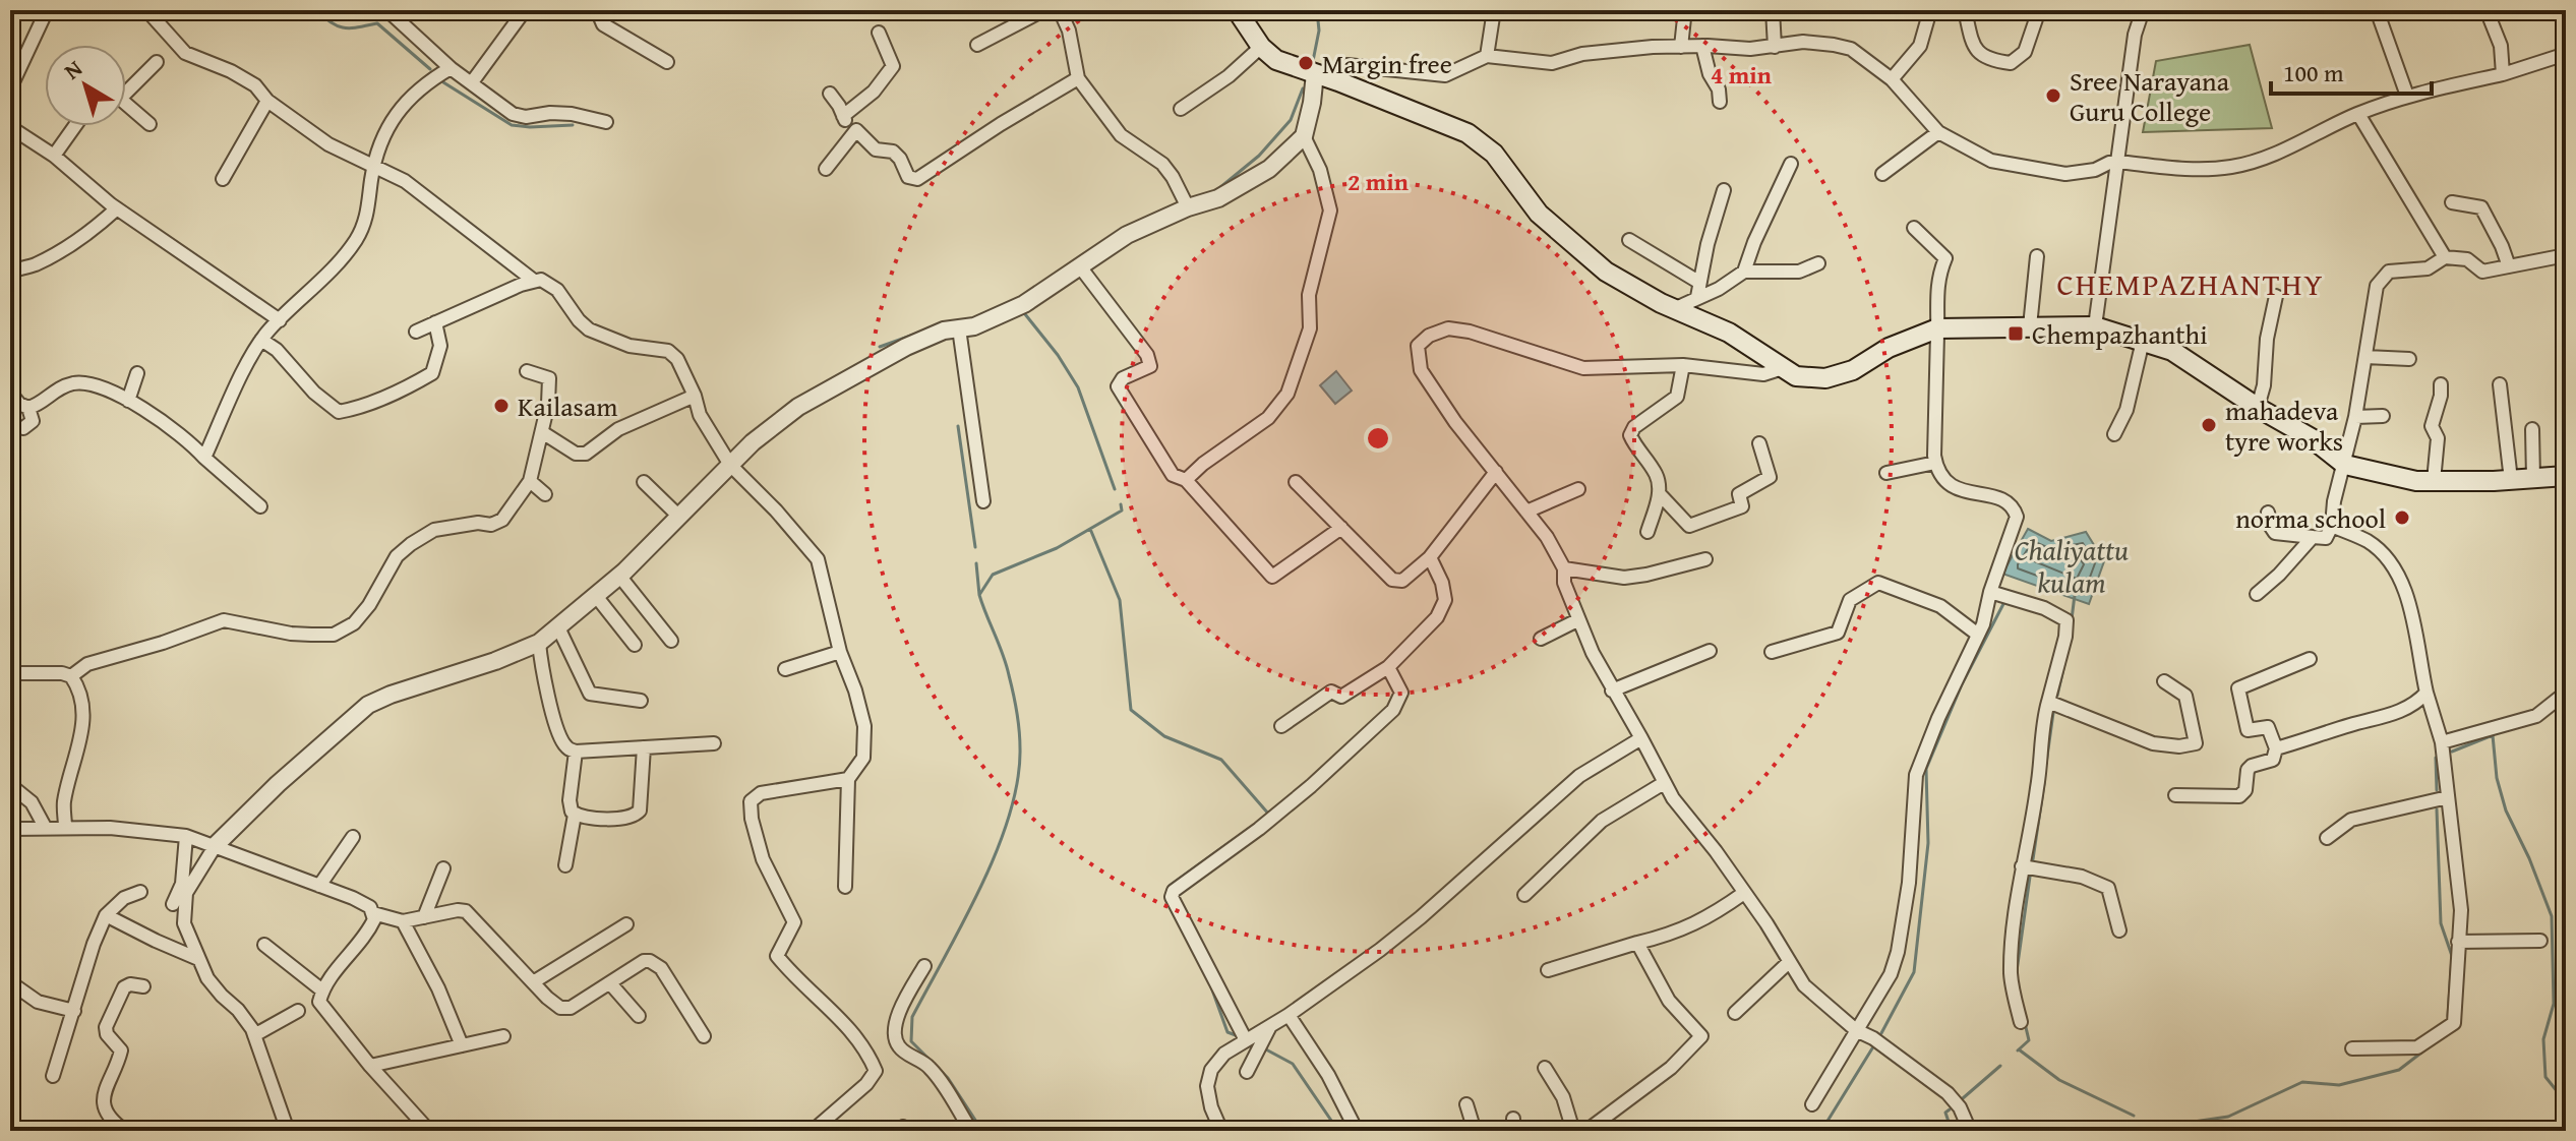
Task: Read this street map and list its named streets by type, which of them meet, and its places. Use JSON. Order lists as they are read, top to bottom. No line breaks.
{"districts":["CHEMPAZHANTHY"],"water":["Chaliyattu kulam"],"places":{"other":["Margin free","Sree Narayana Guru College","Kailasam","mahadeva tyre works","norma school"],"transit":["Chempazhanthi"]},"scale_bar":"100 m","north":"top left","rings":["4 min","2 min"]}
